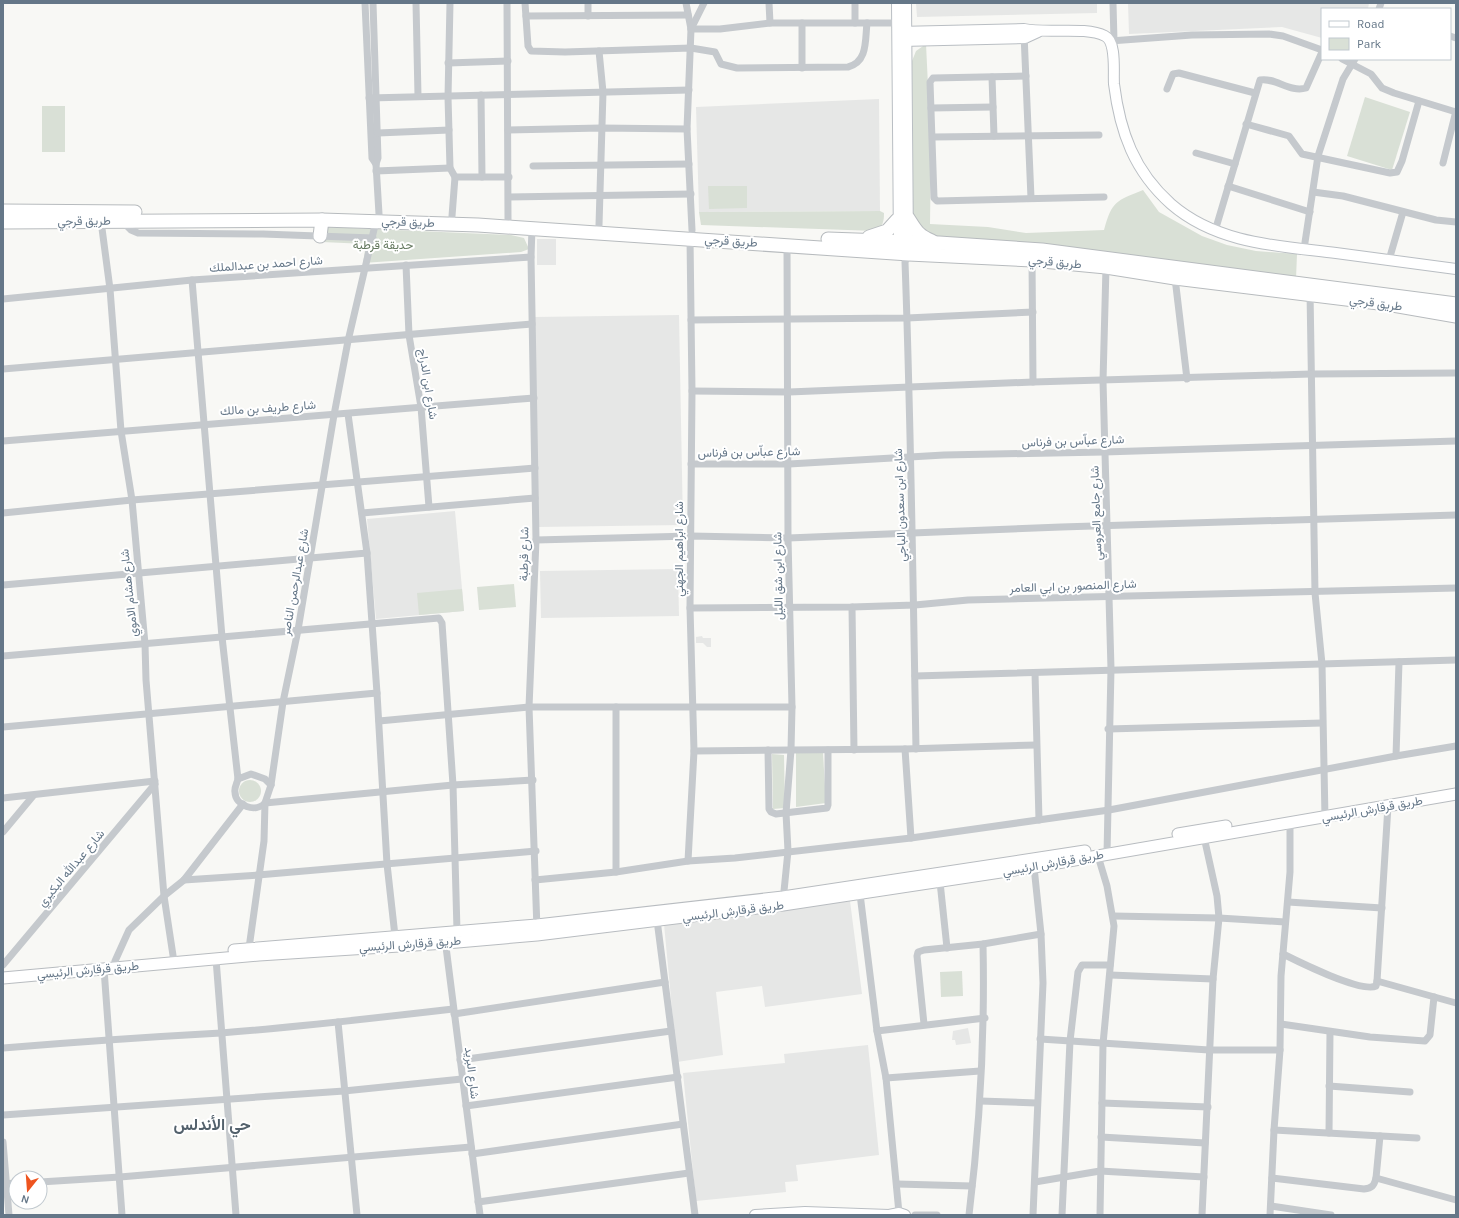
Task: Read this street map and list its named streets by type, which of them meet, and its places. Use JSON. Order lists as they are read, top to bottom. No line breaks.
{"streets":{"highway":["طريق قرجي"],"main road":["طريق قرقارش الرئيسي"],"street":["شارع احمد بن عبدالملك","شارع ابن الدراج","شارع طريف بن مالك","شارع عباّس بن فرناس","شارع ابن سعدون الباجي","شارع جامع العروسي","شارع ابراهيم الجهني","شارع قرطبة","شارع ابن شق الليل","شارع عبدالرحمن الناصر","شارع المنصور بن ابي العامر","شارع هشام الاموي","شارع عبدالله البكيري","شارع البريد"]},"crossings":[["طريق قرجي","شارع ابن سعدون الباجي"],["طريق قرجي","شارع جامع العروسي"],["طريق قرجي","شارع ابراهيم الجهني"],["طريق قرجي","شارع قرطبة"],["طريق قرجي","شارع ابن شق الليل"],["طريق قرجي","شارع عبدالرحمن الناصر"],["طريق قرجي","شارع هشام الاموي"],["شارع احمد بن عبدالملك","شارع ابن الدراج"],["شارع احمد بن عبدالملك","شارع قرطبة"],["شارع احمد بن عبدالملك","شارع عبدالرحمن الناصر"],["شارع احمد بن عبدالملك","شارع هشام الاموي"],["شارع ابن الدراج","شارع طريف بن مالك"],["شارع طريف بن مالك","شارع قرطبة"],["شارع طريف بن مالك","شارع عبدالرحمن الناصر"],["شارع طريف بن مالك","شارع هشام الاموي"],["شارع عباّس بن فرناس","شارع ابن سعدون الباجي"],["شارع عباّس بن فرناس","شارع جامع العروسي"],["شارع عباّس بن فرناس","شارع ابراهيم الجهني"],["شارع عباّس بن فرناس","شارع ابن شق الليل"],["شارع ابن سعدون الباجي","شارع المنصور بن ابي العامر"],["شارع جامع العروسي","شارع المنصور بن ابي العامر"],["شارع جامع العروسي","طريق قرقارش الرئيسي"],["شارع ابراهيم الجهني","شارع المنصور بن ابي العامر"],["شارع قرطبة","طريق قرقارش الرئيسي"],["شارع ابن شق الليل","شارع المنصور بن ابي العامر"],["شارع ابن شق الليل","طريق قرقارش الرئيسي"],["شارع عبدالرحمن الناصر","طريق قرقارش الرئيسي"],["شارع هشام الاموي","طريق قرقارش الرئيسي"],["شارع هشام الاموي","شارع عبدالله البكيري"],["طريق قرقارش الرئيسي","شارع البريد"]],"districts":["حي الأندلس"],"parks":["حديقة قرطبة"],"legend":["Road","Park"],"north":"bottom"}
